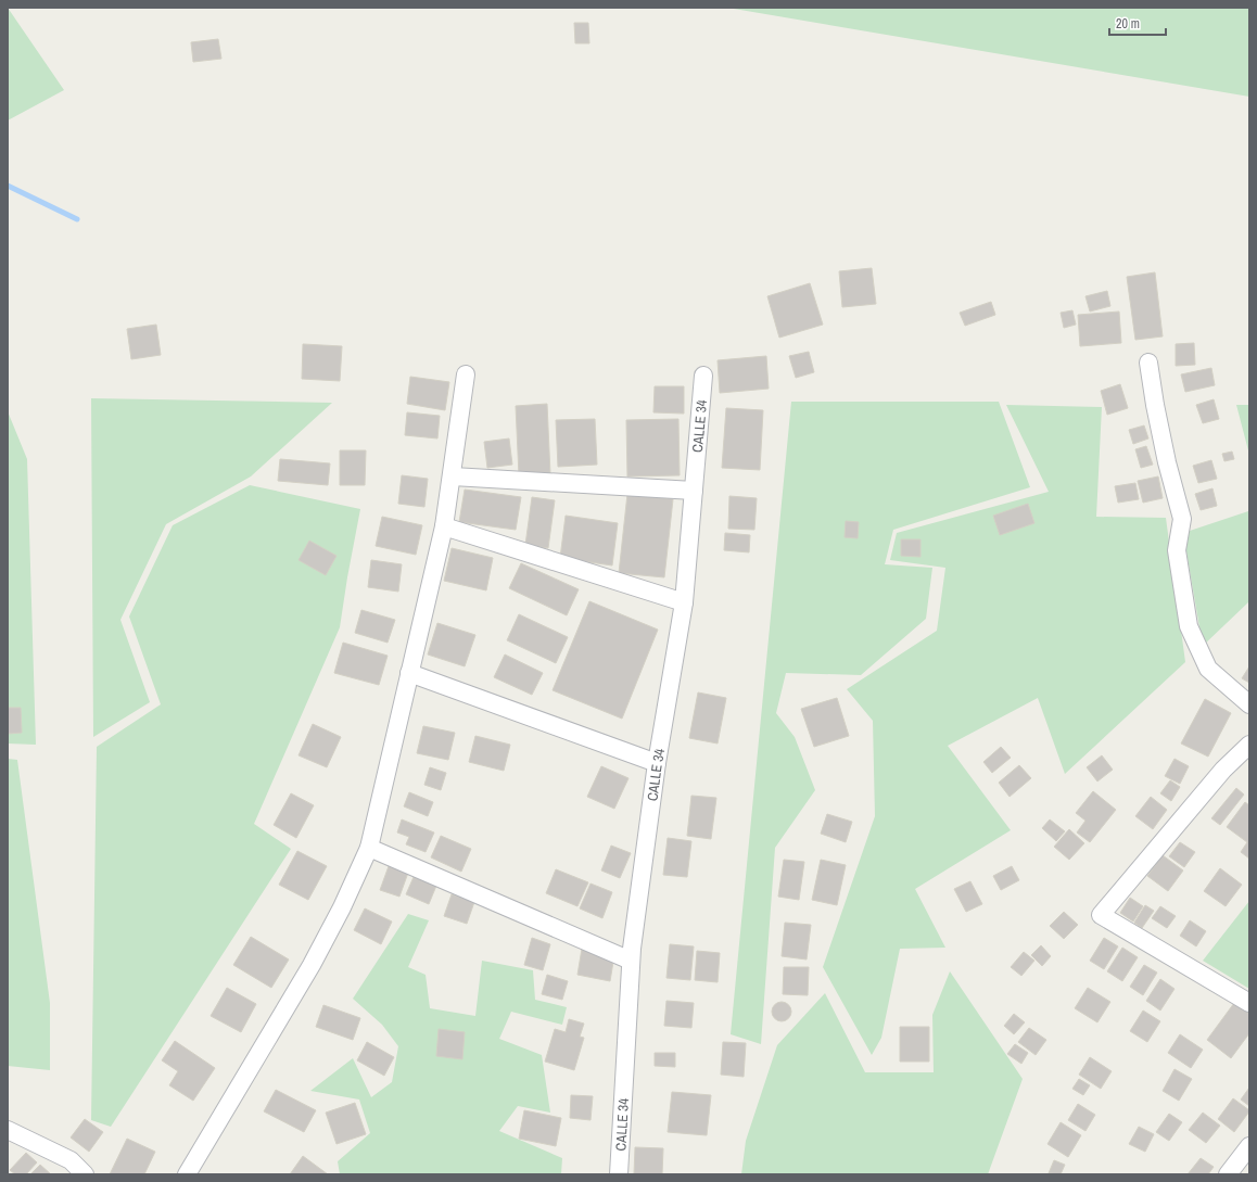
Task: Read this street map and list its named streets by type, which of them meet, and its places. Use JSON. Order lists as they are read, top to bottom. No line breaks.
{"streets":{"street":["CALLE 34"]},"scale_bar":"20 m"}
